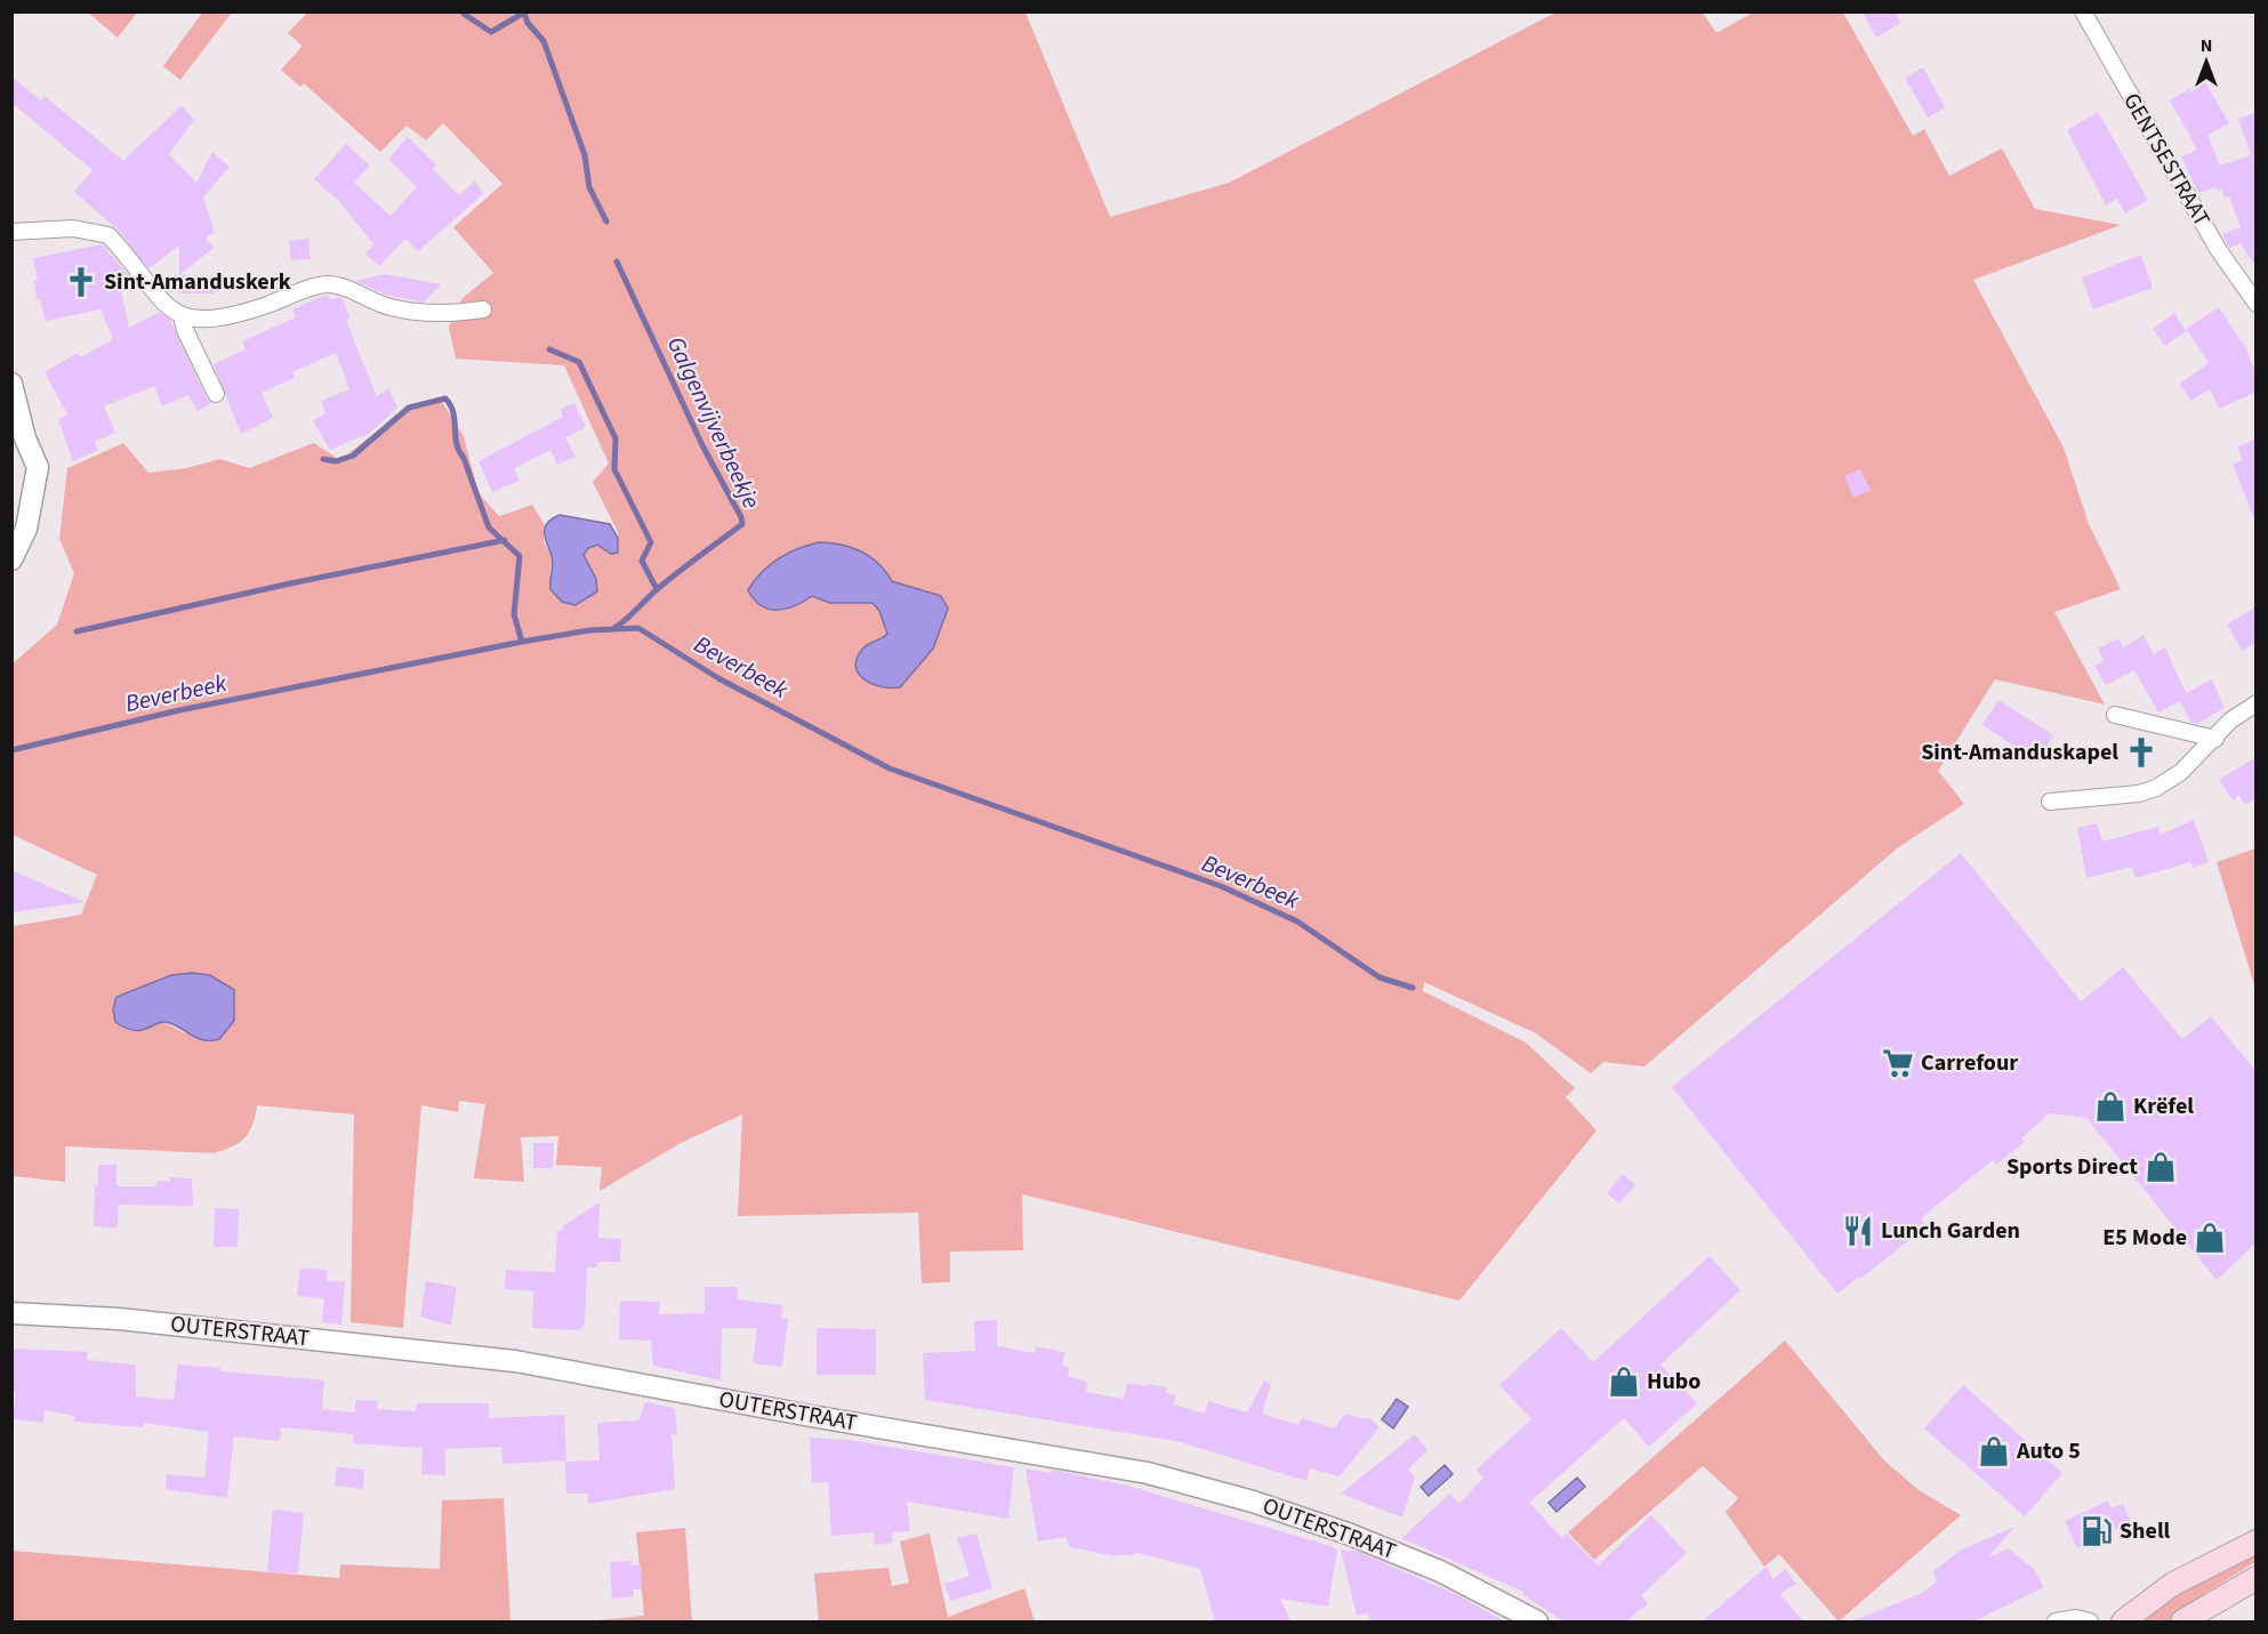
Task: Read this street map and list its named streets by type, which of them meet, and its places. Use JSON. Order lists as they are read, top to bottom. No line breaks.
{"streets":{"street":["GENTSESTRAAT","OUTERSTRAAT"]},"water":["Galgenvijverbeekje","Beverbeek"],"places":{"church":["Sint-Amanduskerk","Sint-Amanduskapel"],"supermarket":["Carrefour"],"shop":["Krëfel","Sports Direct","E5 Mode","Hubo","Auto 5"],"restaurant":["Lunch Garden"],"fuel station":["Shell"]},"north":"top"}
